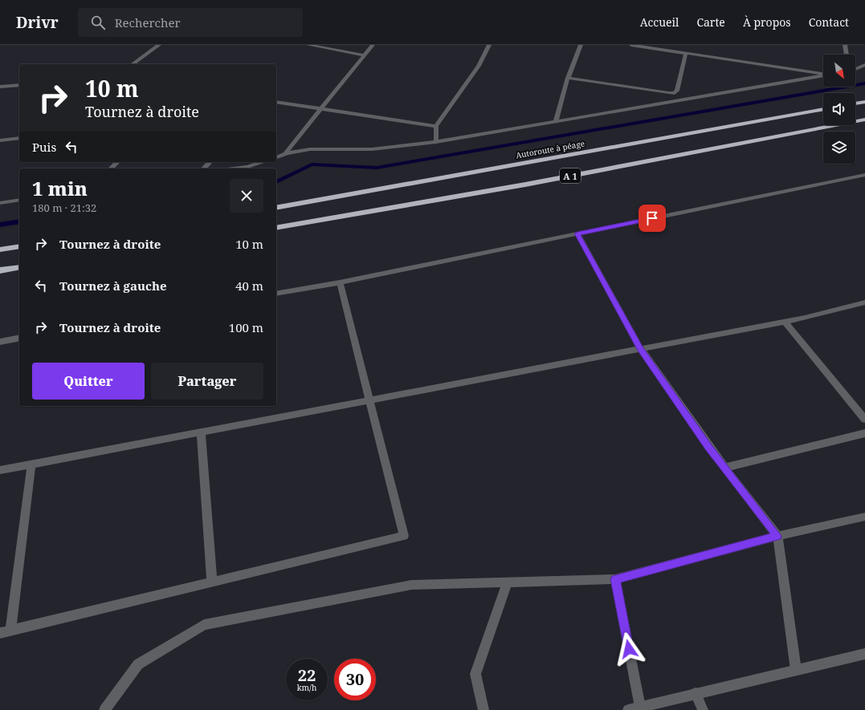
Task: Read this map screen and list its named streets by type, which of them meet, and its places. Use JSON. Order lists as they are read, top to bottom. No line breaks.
{"streets":{"highway":["Autoroute à péage","A 1"]},"north":"bottom right","page":{"header":"Drivr","search":"Rechercher","nav":["Accueil","Carte","À propos","Contact"],"turn":["10 m","Tournez à droite"],"then":"Puis","heading":["1 min","180 m · 21:32"],"list":[{"name":"Tournez à droite","value":"10 m"},{"name":"Tournez à gauche","value":"40 m"},{"name":"Tournez à droite","value":"100 m"}],"buttons":["Quitter","Partager"],"speed":"22 km/h","limit":"30"}}
